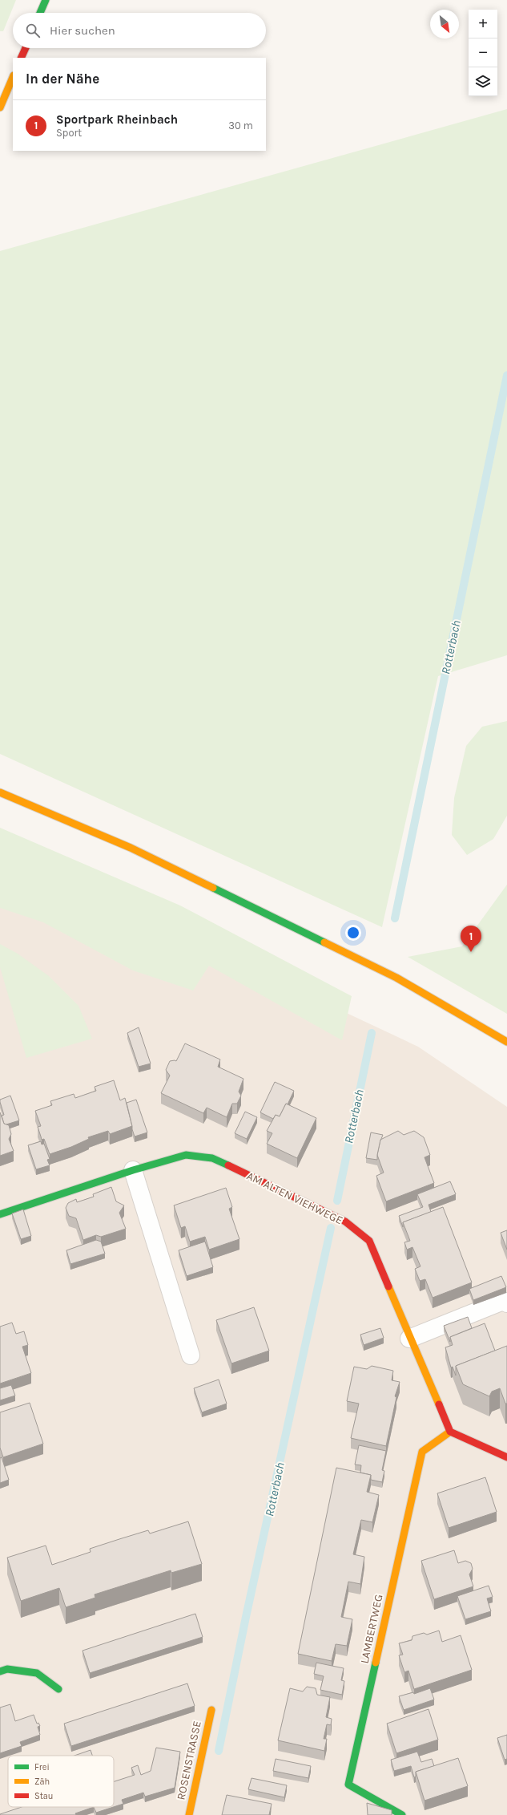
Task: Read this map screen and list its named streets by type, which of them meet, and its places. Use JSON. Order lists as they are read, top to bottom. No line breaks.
{"streets":{"street":["AM ALTEN VIEHWEGE","LAMBERTWEG","ROSENSTRASSE"]},"crossings":[["AM ALTEN VIEHWEGE","LAMBERTWEG"]],"water":["Rotterbach"],"legend":["Frei","Zäh","Stau"],"north":"bottom right","page":{"map_buttons":["+","−"],"search":"Hier suchen","heading":"In der Nähe","list":[{"mark":"1","name":"Sportpark Rheinbach","note":"Sport","value":"30 m"}],"pins":"1"}}
